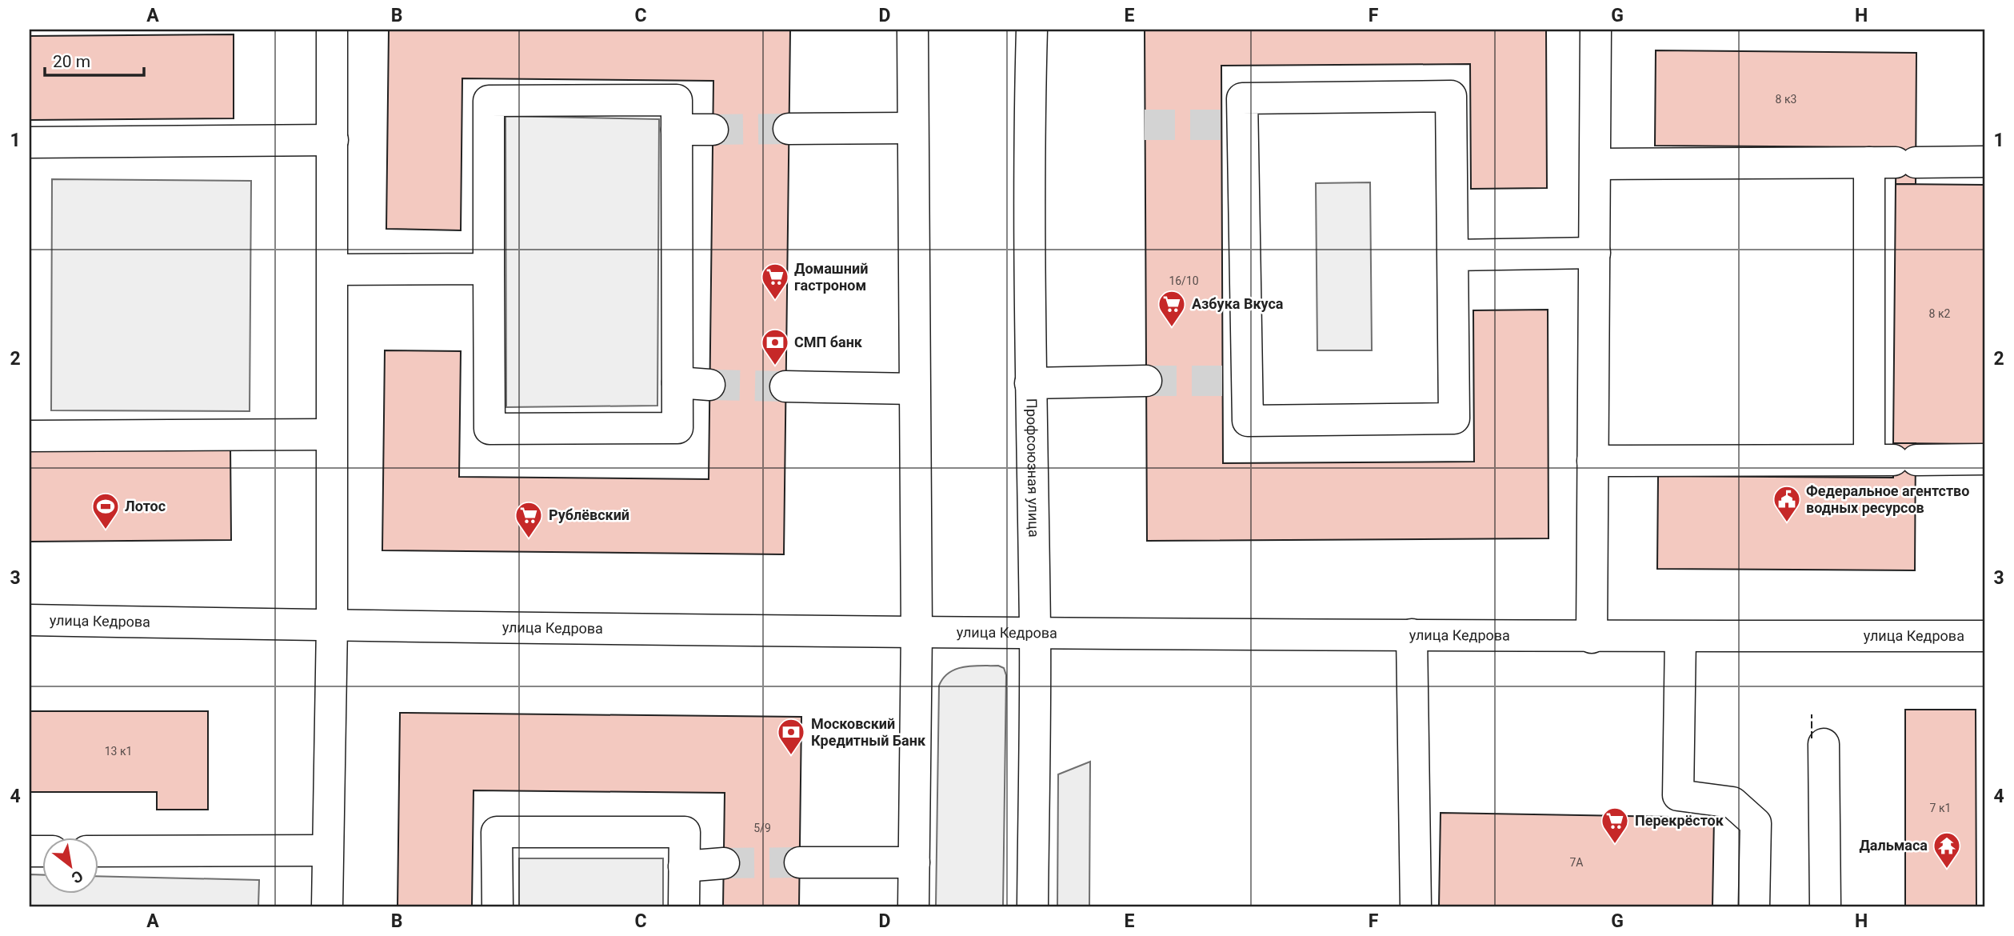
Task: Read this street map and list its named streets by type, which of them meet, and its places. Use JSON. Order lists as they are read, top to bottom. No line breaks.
{"streets":{"street":["Профсоюзная улица","улица Кедрова"]},"crossings":[["Профсоюзная улица","улица Кедрова"]],"places":{"supermarket":["Домашний гастроном","Азбука Вкуса","Рублёвский","Перекрёсток"],"bank":["СМП банк","Московский Кредитный Банк"],"public building":["Федеральное агентство водных ресурсов"],"sports":["Лотос"],"temple":["Дальмаса"]},"house_numbers":["8 к3","16/10","8 к2","13 к1","7 к1","5/9","7А"],"scale_bar":"20 m","north":"bottom right","grid":{"columns":["A","B","C","D","E","F","G","H"],"rows":["1","2","3","4"]}}
